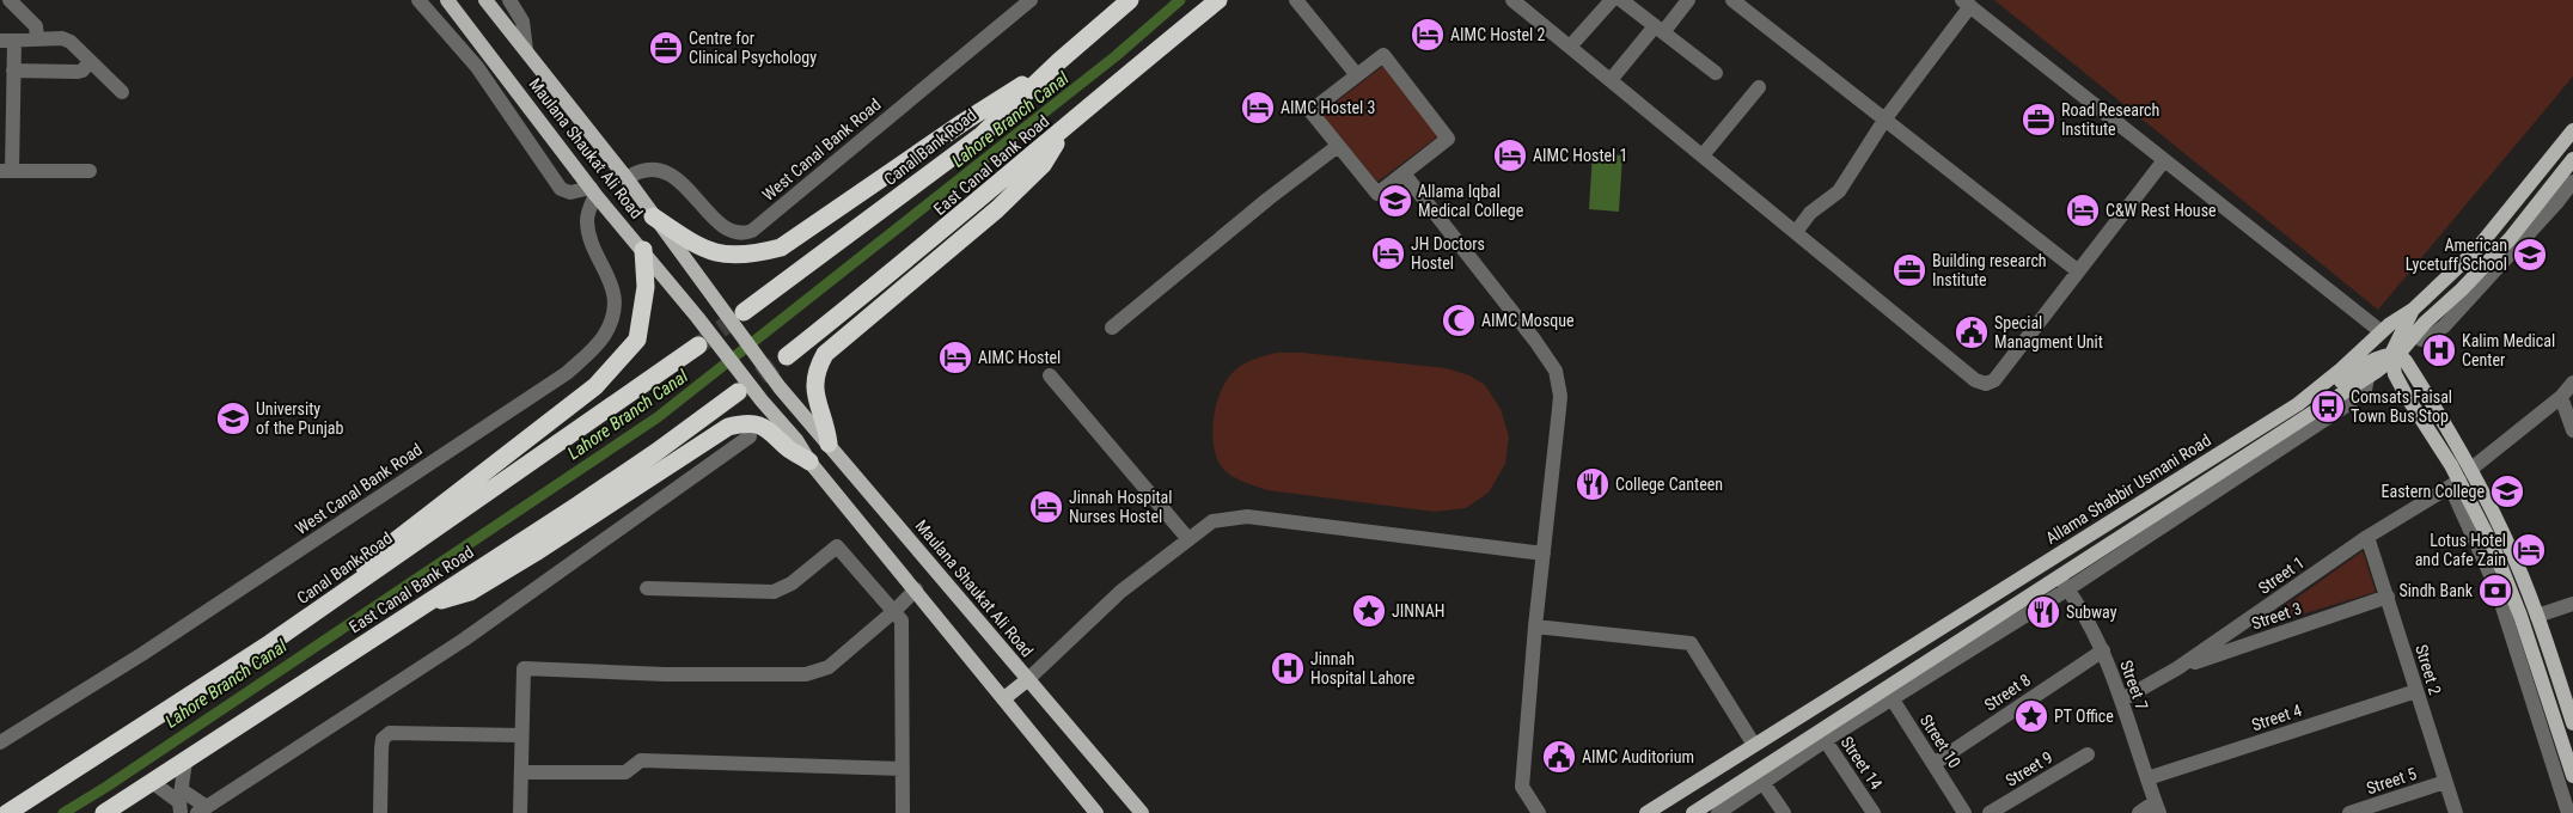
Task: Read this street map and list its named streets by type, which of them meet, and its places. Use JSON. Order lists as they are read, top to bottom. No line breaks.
{"streets":{"highway":["Canal Bank Road","East Canal Bank Road"],"main road":["Maulana Shaukat Ali Road","Allama Shabbir Usmani Road"],"street":["West Canal Bank Road","Street 1","Street 3","Street 2","Street 7","Street 8","Street 4","Street 10","Street 14","Street 9","Street 5"]},"crossings":[["Maulana Shaukat Ali Road","West Canal Bank Road"],["Street 1","Street 3"],["Street 1","Street 2"],["Street 1","Street 7"],["Street 3","Street 2"],["Street 2","Street 4"],["Street 2","Street 5"],["Street 7","Street 8"],["Street 7","Street 4"],["Street 8","Street 10"]],"water":["Lahore Branch Canal"],"places":{"hotel":["AIMC Hostel 2","AIMC Hostel 3","AIMC Hostel 1","C&W Rest House","JH Doctors Hostel","AIMC Hostel","Jinnah Hospital Nurses Hostel","Lotus Hotel and Cafe Zain"],"office":["Centre for Clinical Psychology","Road Research Institute","Building research Institute"],"school or university":["Allama Iqbal Medical College","American Lycetuff School","University of the Punjab","Eastern College"],"mosque":["AIMC Mosque"],"public building":["Special Managment Unit","AIMC Auditorium"],"hospital":["Kalim Medical Center","Jinnah Hospital Lahore"],"bus stop":["Comsats Faisal Town Bus Stop"],"restaurant":["College Canteen","Subway"],"bank":["Sindh Bank"],"place":["JINNAH","PT Office"]}}
